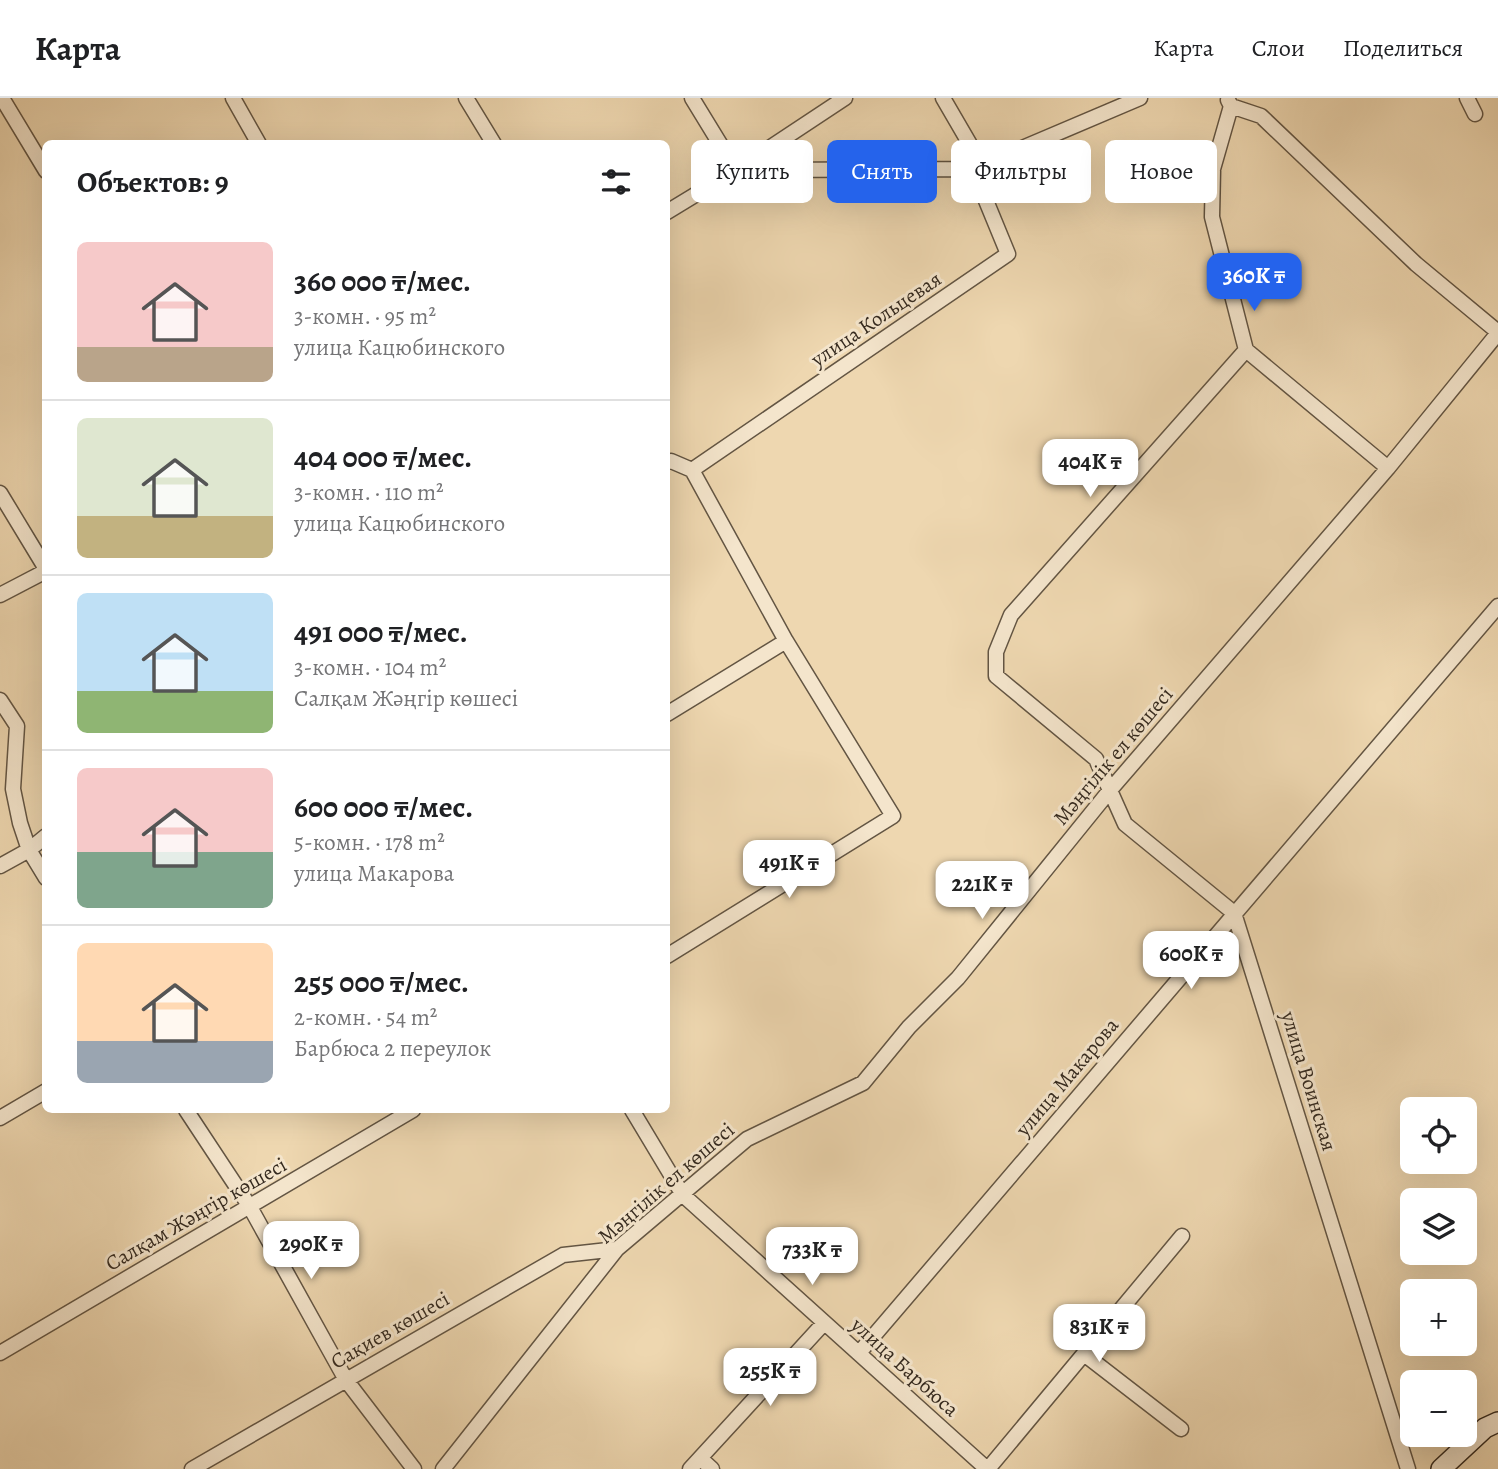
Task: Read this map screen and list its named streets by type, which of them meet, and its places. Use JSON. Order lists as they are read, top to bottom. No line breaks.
{"streets":{"street":["улица Кольцевая","Мәңгілік ел көшесі","улица Макарова","улица Воинская","Салқам Жәңгір көшесі","Сақиев көшесі","улица Барбюса"]},"crossings":[["Мәңгілік ел көшесі","Сақиев көшесі"],["Мәңгілік ел көшесі","улица Барбюса"],["улица Макарова","улица Воинская"],["улица Макарова","улица Барбюса"]],"page":{"header":"Карта","nav":["Карта","Слои","Поделиться"],"chip":["Купить","Снять","Фильтры","Новое"],"heading":"Объектов: 9","list":[{"name":"360 000 ₸/мес.","note":"3-комн. · 95 m² · улица Кацюбинского"},{"name":"404 000 ₸/мес.","note":"3-комн. · 110 m² · улица Кацюбинского"},{"name":"491 000 ₸/мес.","note":"3-комн. · 104 m² · Салқам Жәңгір көшесі"},{"name":"600 000 ₸/мес.","note":"5-комн. · 178 m² · улица Макарова"},{"name":"255 000 ₸/мес.","note":"2-комн. · 54 m² · Барбюса 2 переулок"}],"price":["360K ₸","404K ₸","491K ₸","221K ₸","600K ₸","290K ₸","733K ₸","831K ₸","255K ₸"],"map_buttons":["+","−"]}}
